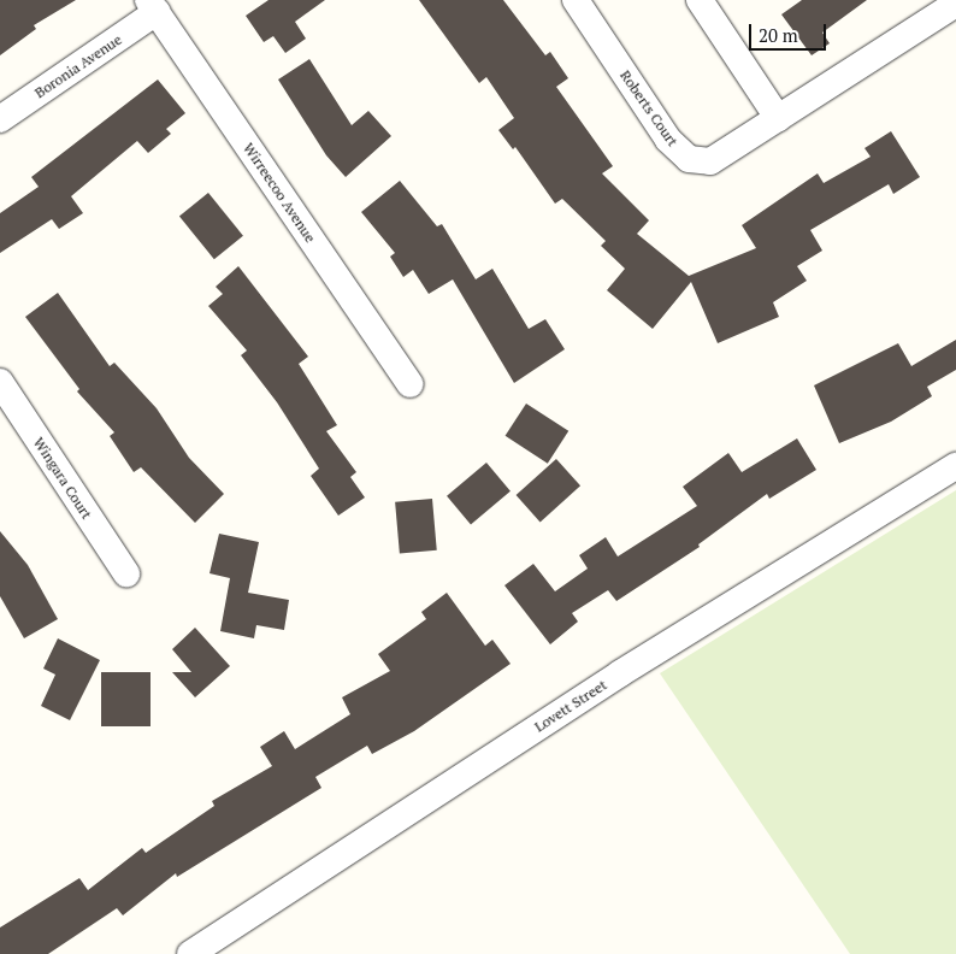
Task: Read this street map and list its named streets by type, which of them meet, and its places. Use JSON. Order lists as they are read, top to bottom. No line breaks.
{"streets":{"street":["Boronia Avenue","Roberts Court","Wirreecoo Avenue","Wingara Court","Lovett Street"]},"crossings":[["Boronia Avenue","Wirreecoo Avenue"]],"scale_bar":"20 m"}
